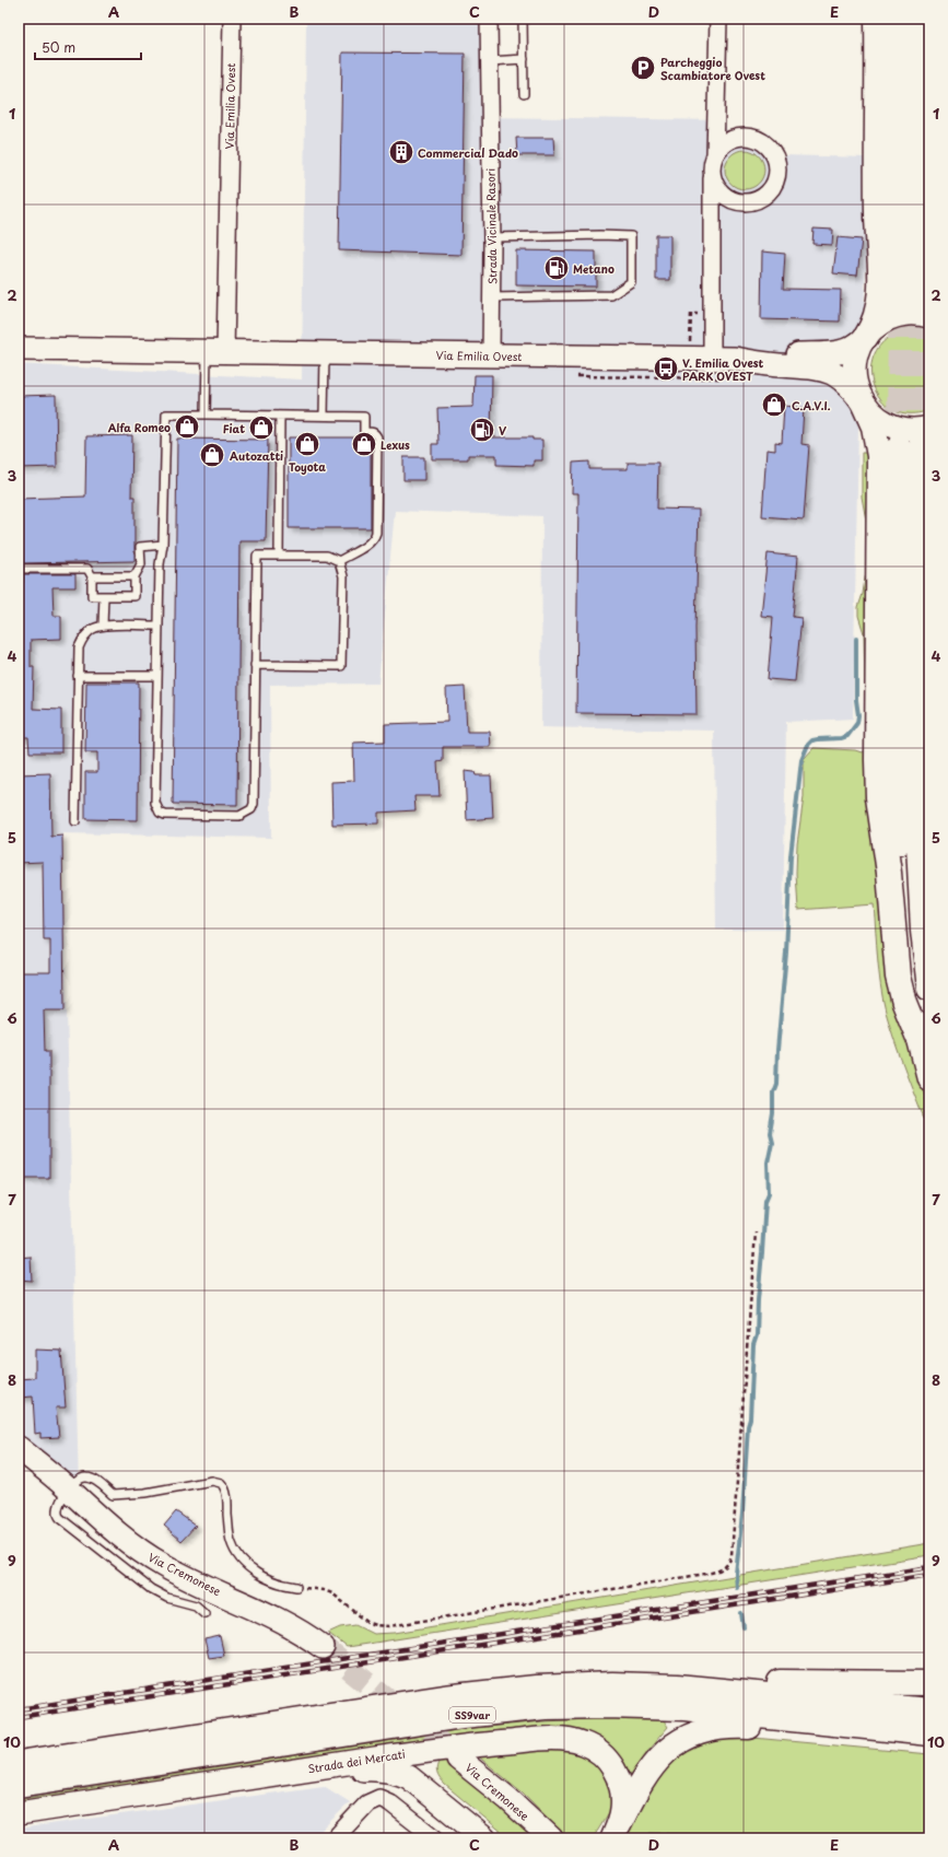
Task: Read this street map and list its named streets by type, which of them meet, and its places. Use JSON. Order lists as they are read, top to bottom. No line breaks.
{"streets":{"highway":["SS9var"],"main road":["Via Emilia Ovest","Via Cremonese","Strada dei Mercati"],"street":["Strada Vicinale Rasori"]},"crossings":[["Via Emilia Ovest","Strada Vicinale Rasori"],["Via Cremonese","Strada dei Mercati"]],"places":{"parking":["Parcheggio Scambiatore Ovest"],"building":["Commercial Dado"],"fuel station":["Metano","V"],"bus stop":["V. Emilia Ovest PARK OVEST"],"shop":["C.A.V.I.","Alfa Romeo","Fiat","Toyota","Lexus","Autozatti"]},"scale_bar":"50 m","grid":{"columns":["A","B","C","D","E"],"rows":["1","2","3","4","5","6","7","8","9","10"]}}
